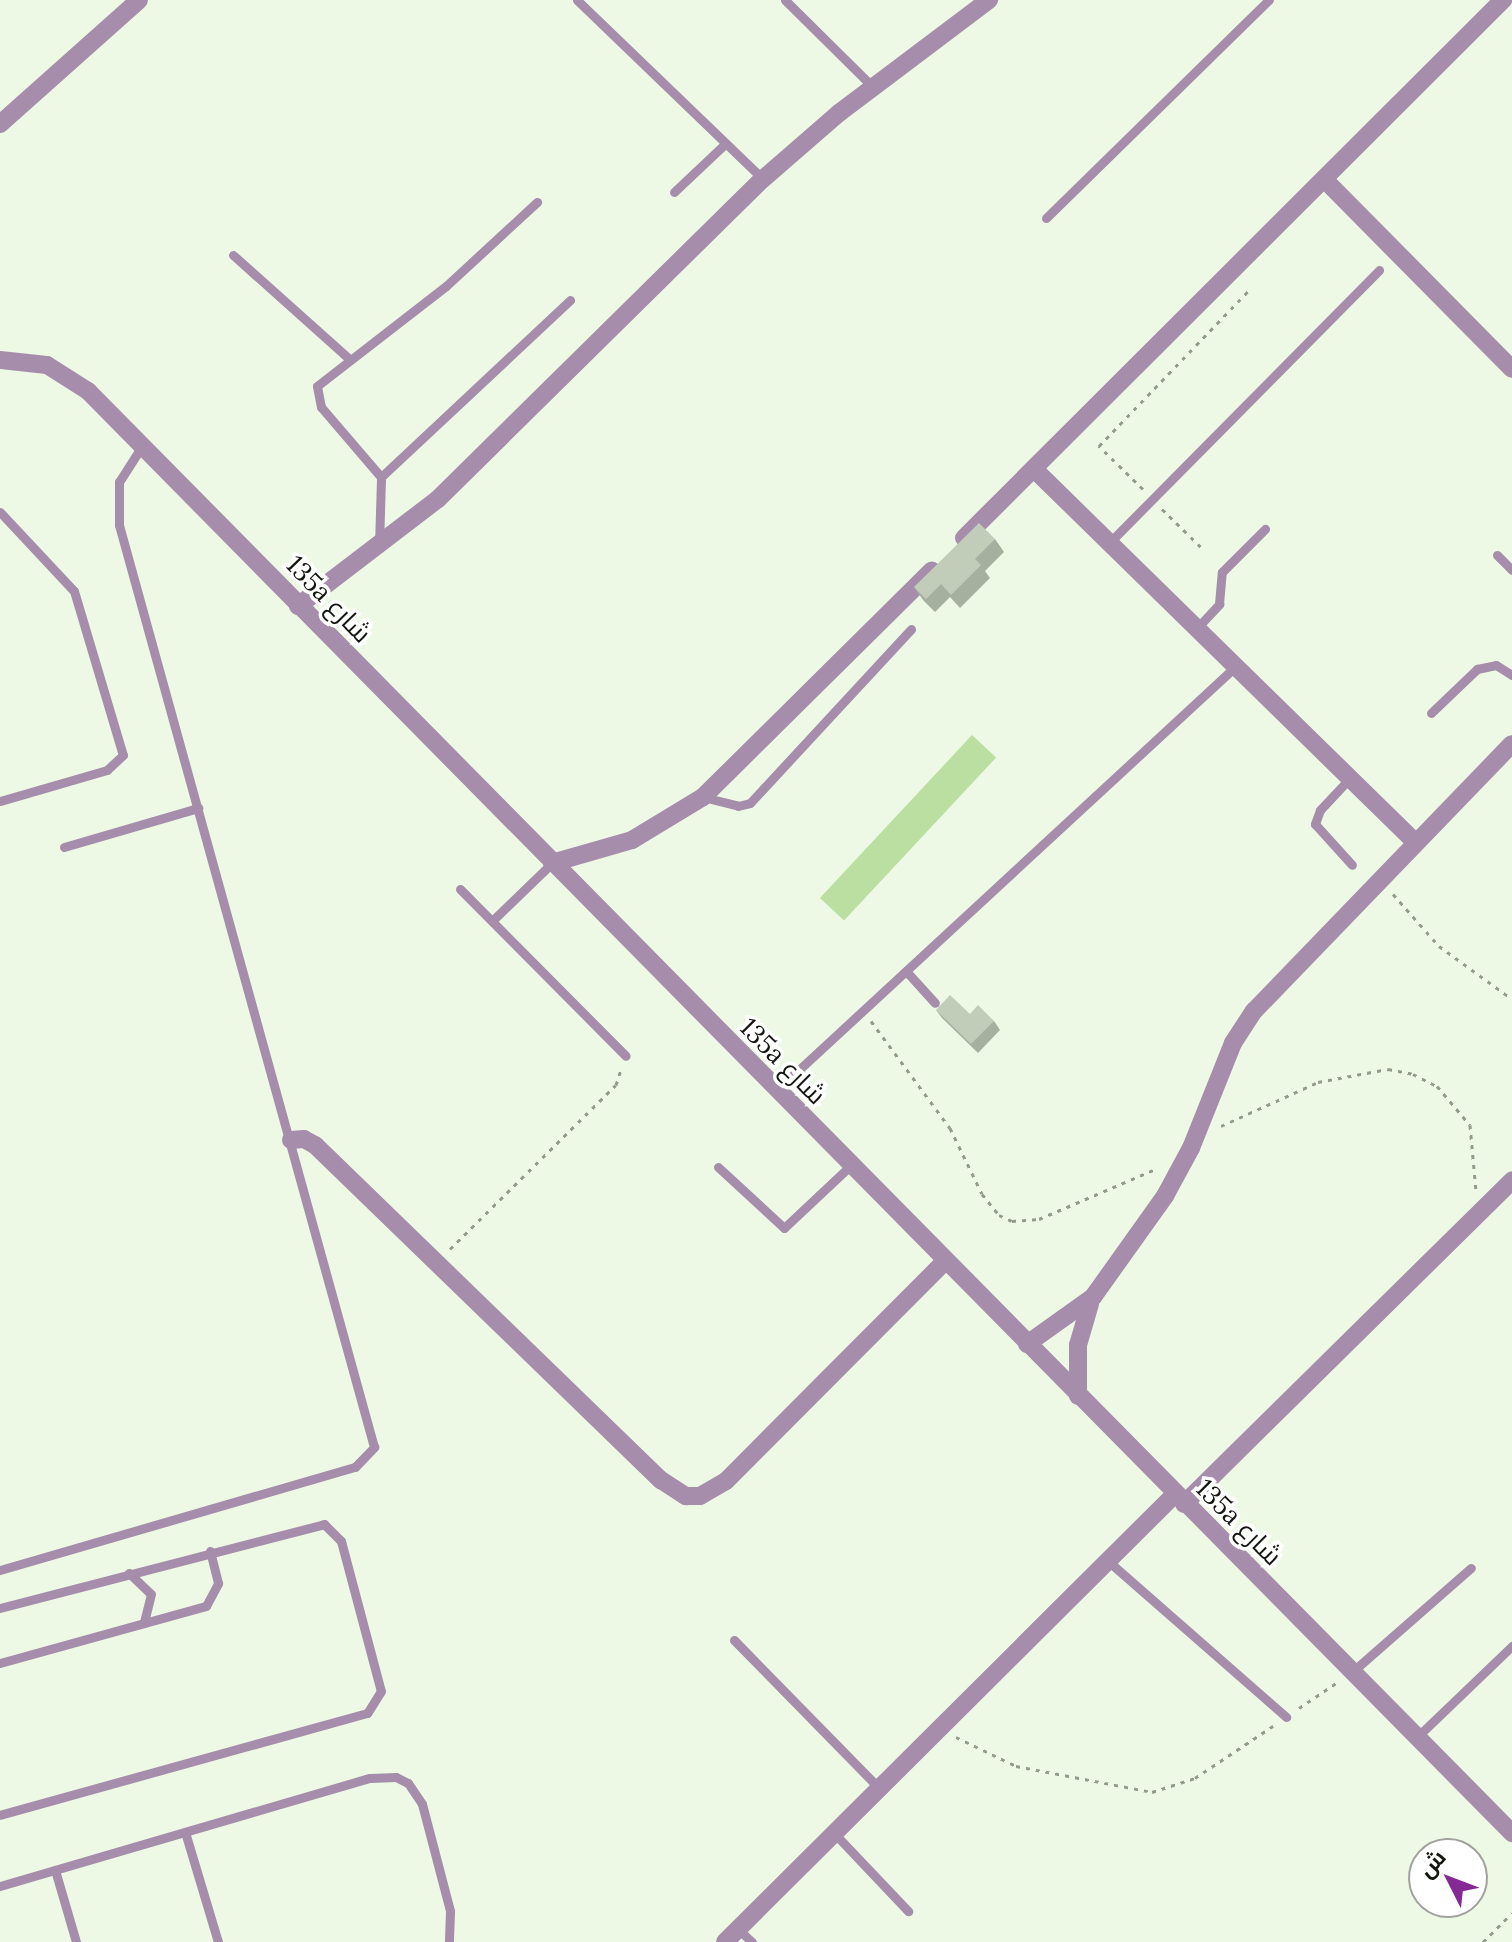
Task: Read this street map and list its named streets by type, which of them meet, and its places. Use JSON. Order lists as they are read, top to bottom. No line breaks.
{"streets":{"street":["135a شارع"]},"north":"top left"}
